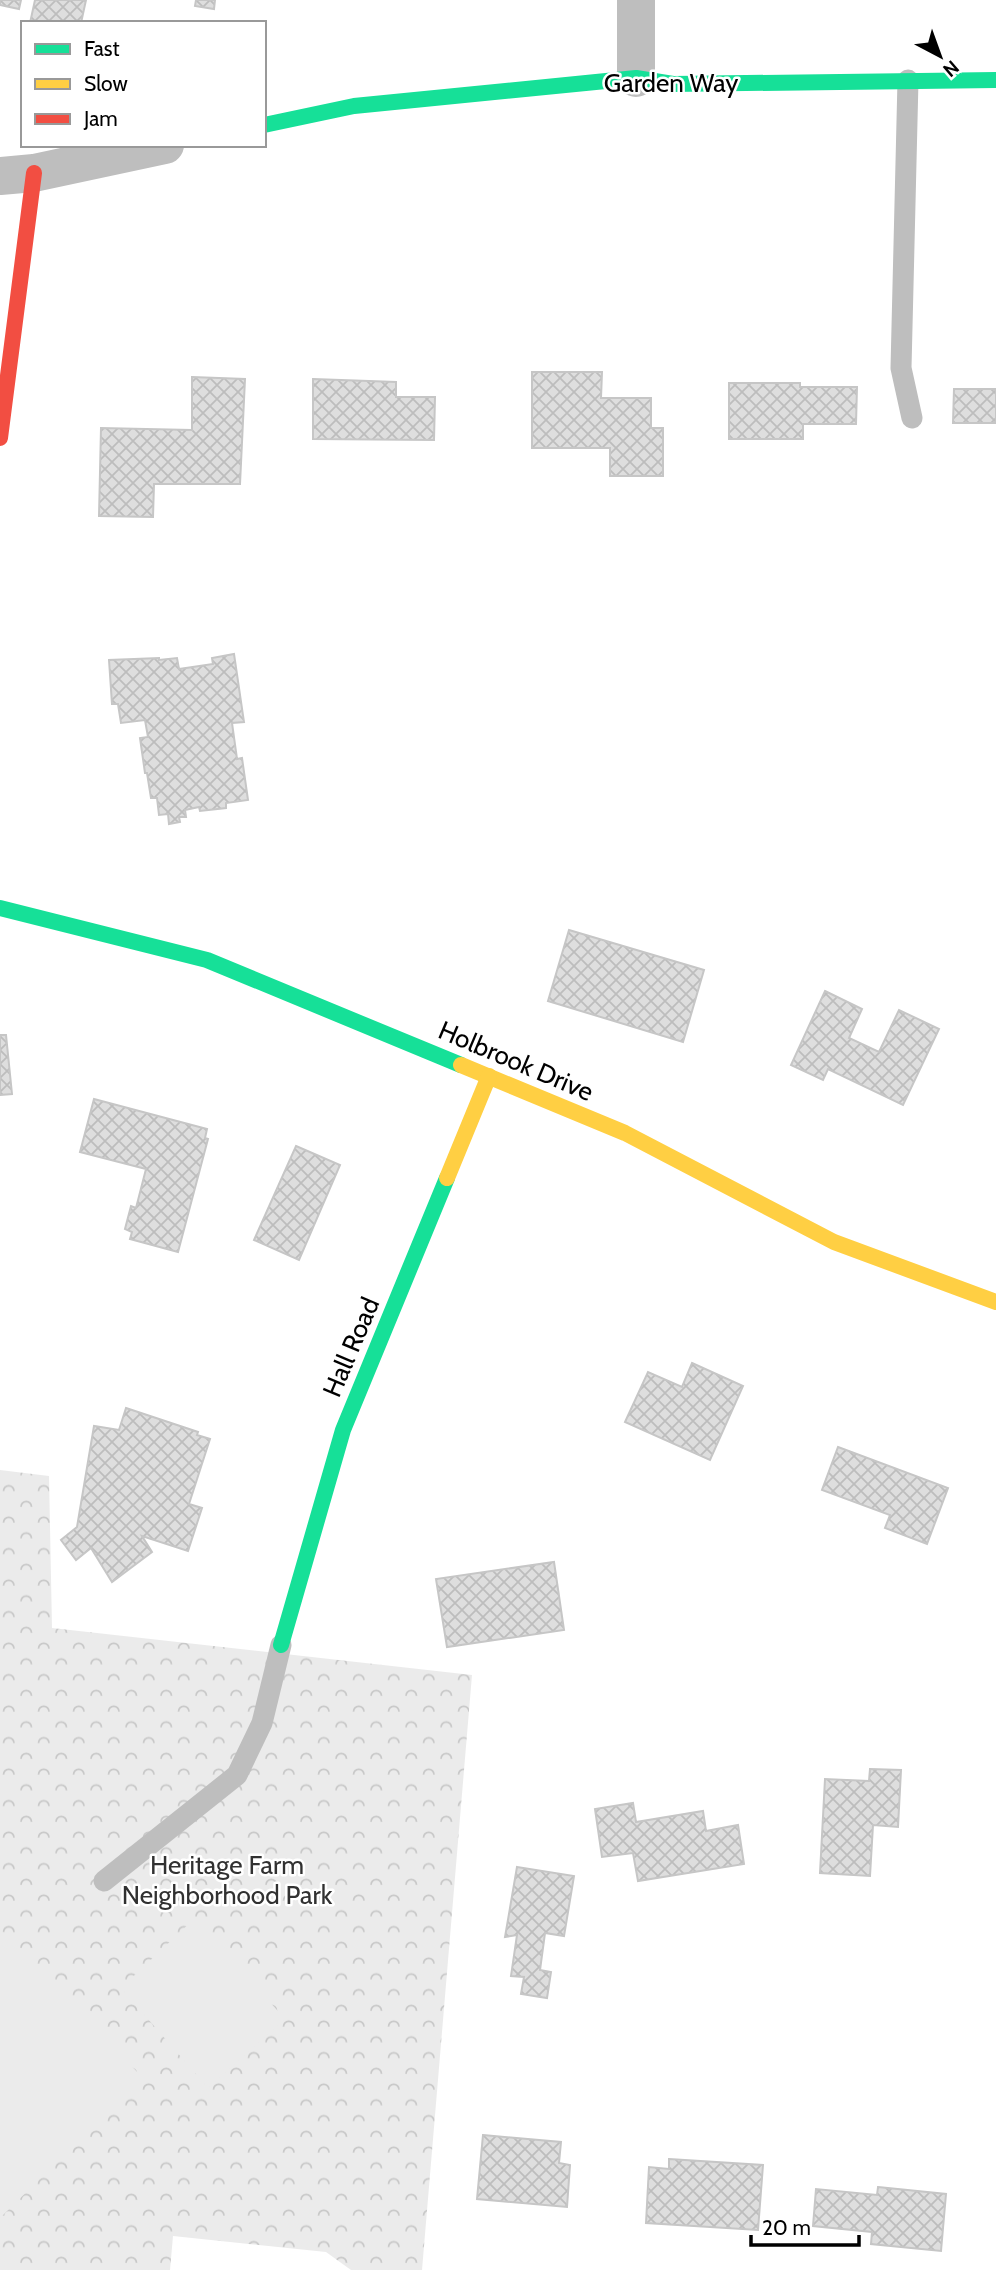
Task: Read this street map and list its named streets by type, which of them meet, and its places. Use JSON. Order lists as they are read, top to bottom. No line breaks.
{"streets":{"street":["Garden Way","Holbrook Drive","Hall Road"]},"crossings":[["Holbrook Drive","Hall Road"]],"parks":["Heritage Farm Neighborhood Park"],"legend":["Fast","Slow","Jam"],"scale_bar":"20 m","north":"bottom right"}
